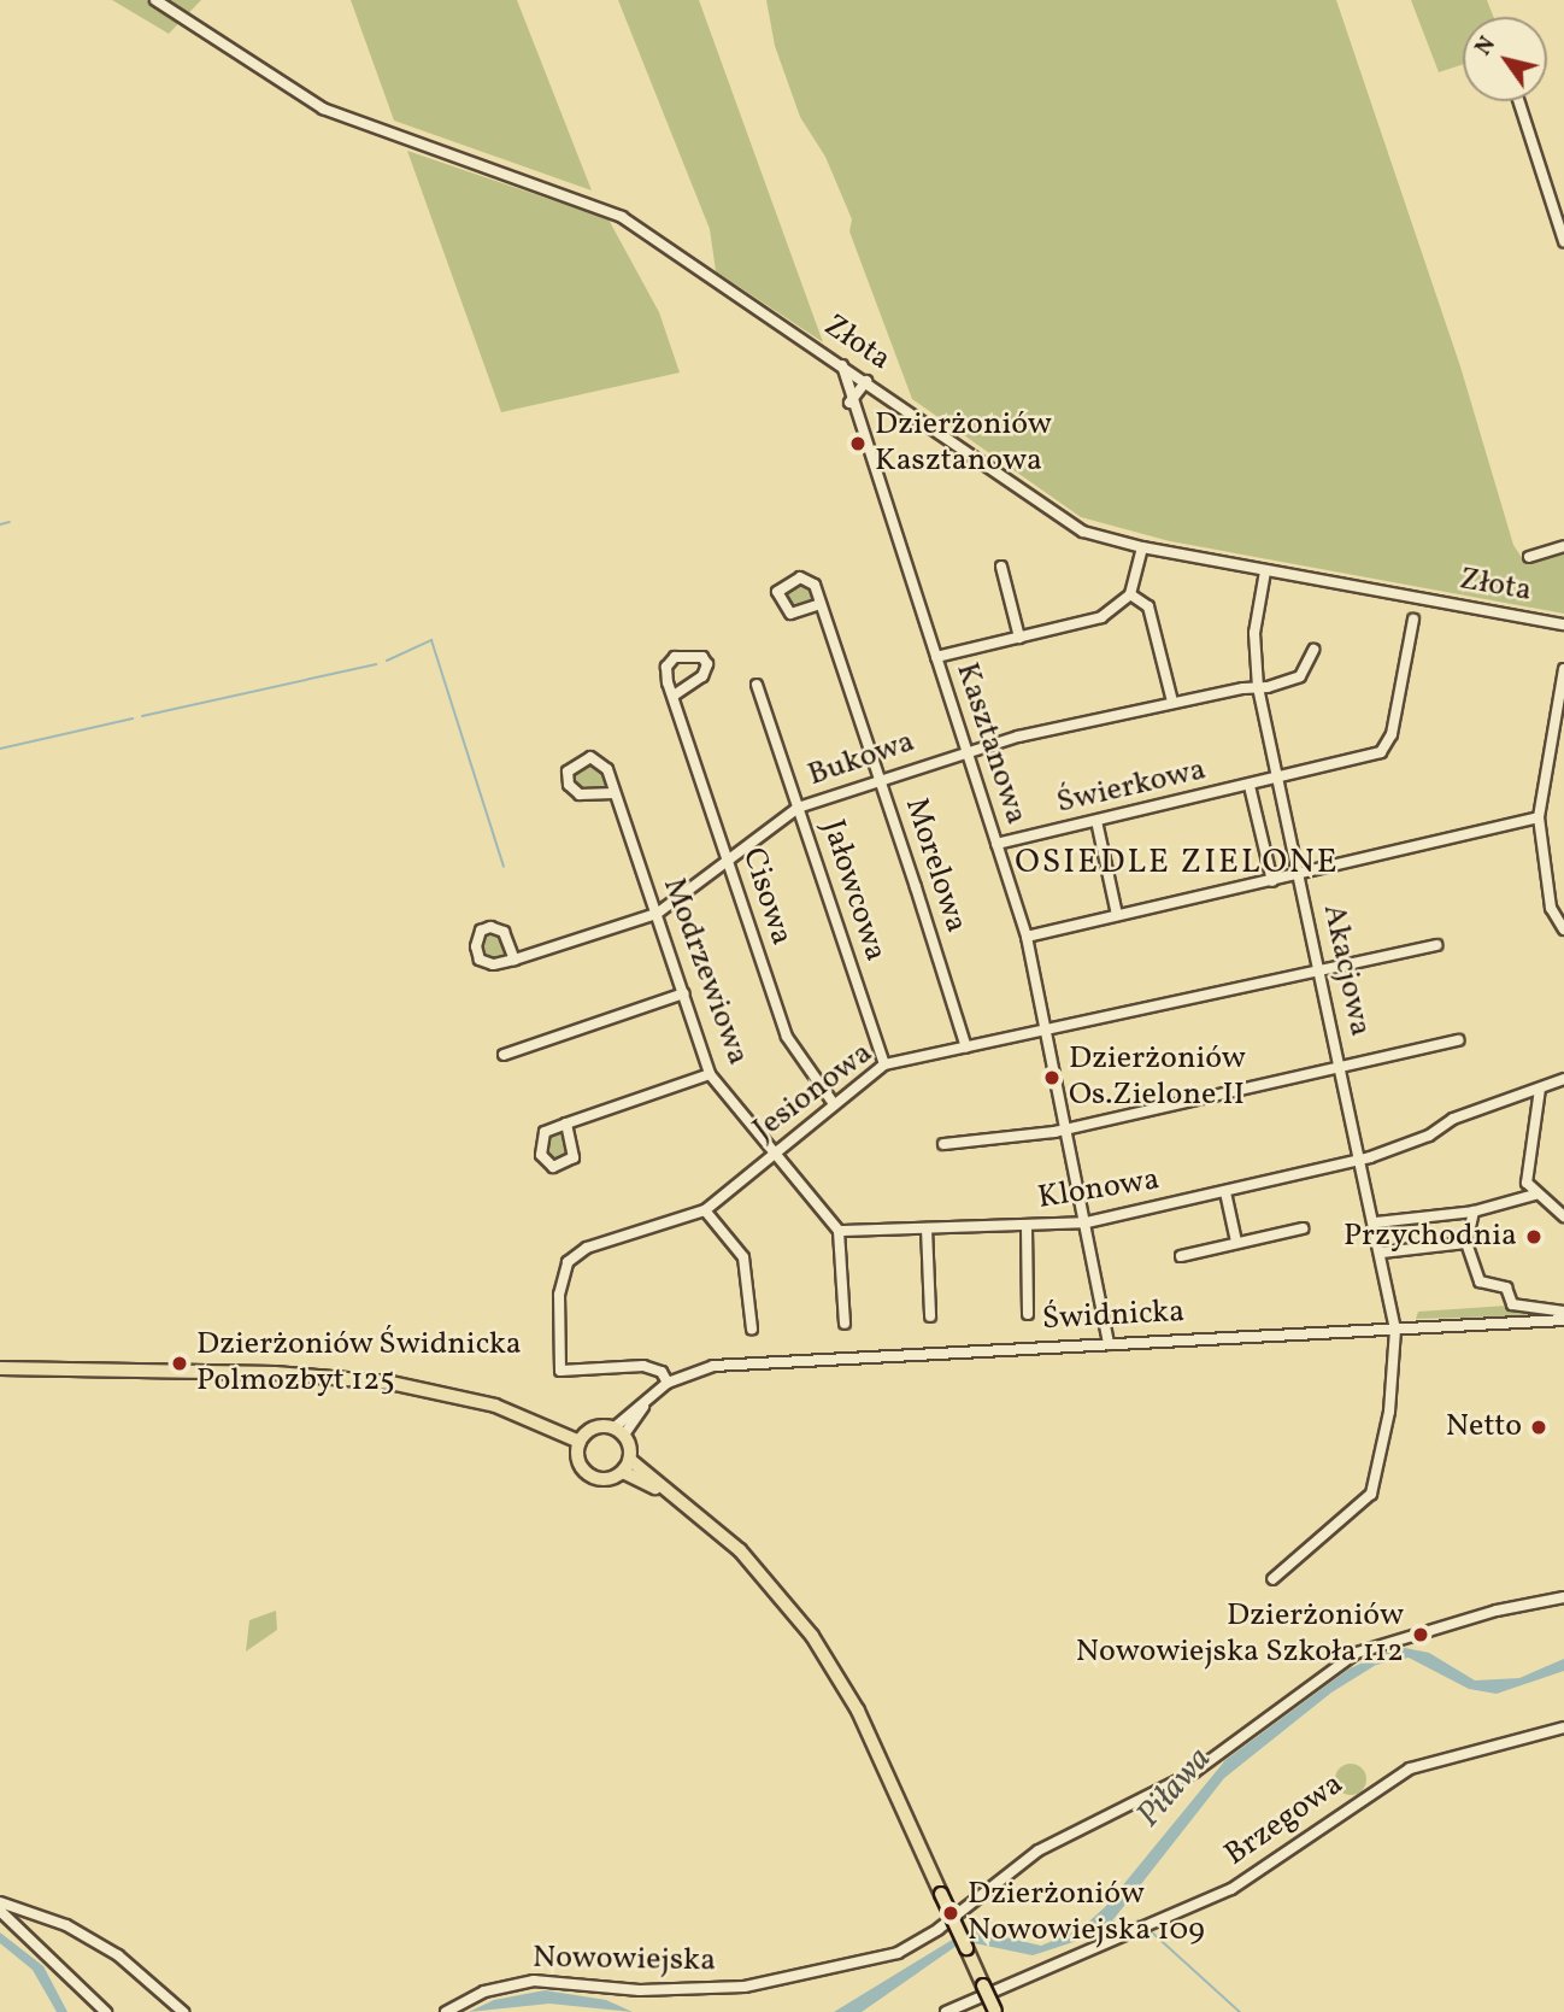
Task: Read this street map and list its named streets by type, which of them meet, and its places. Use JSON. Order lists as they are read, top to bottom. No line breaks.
{"streets":{"street":["Złota","Kasztanowa","Bukowa","Świerkowa","Morelowa","Jałowcowa","Cisowa","Akacjowa","Modrzewiowa","Jesionowa","Klonowa","Świdnicka","Brzegowa","Nowowiejska"]},"crossings":[["Złota","Kasztanowa"],["Złota","Akacjowa"],["Kasztanowa","Bukowa"],["Kasztanowa","Świerkowa"],["Kasztanowa","Jesionowa"],["Kasztanowa","Klonowa"],["Kasztanowa","Świdnicka"],["Bukowa","Morelowa"],["Bukowa","Jałowcowa"],["Bukowa","Cisowa"],["Bukowa","Akacjowa"],["Bukowa","Modrzewiowa"],["Świerkowa","Akacjowa"],["Morelowa","Jesionowa"],["Jałowcowa","Jesionowa"],["Cisowa","Jesionowa"],["Akacjowa","Jesionowa"],["Akacjowa","Klonowa"],["Akacjowa","Świdnicka"],["Modrzewiowa","Jesionowa"],["Modrzewiowa","Klonowa"],["Jesionowa","Świdnicka"]],"districts":["OSIEDLE ZIELONE"],"water":["Piława"],"places":["Dzierżoniów Kasztanowa","Dzierżoniów Os.Zielone II","Przychodnia","Dzierżoniów Świdnicka Polmozbyt 125","Netto","Dzierżoniów Nowowiejska Szkoła 112","Dzierżoniów Nowowiejska 109"],"north":"top left"}
